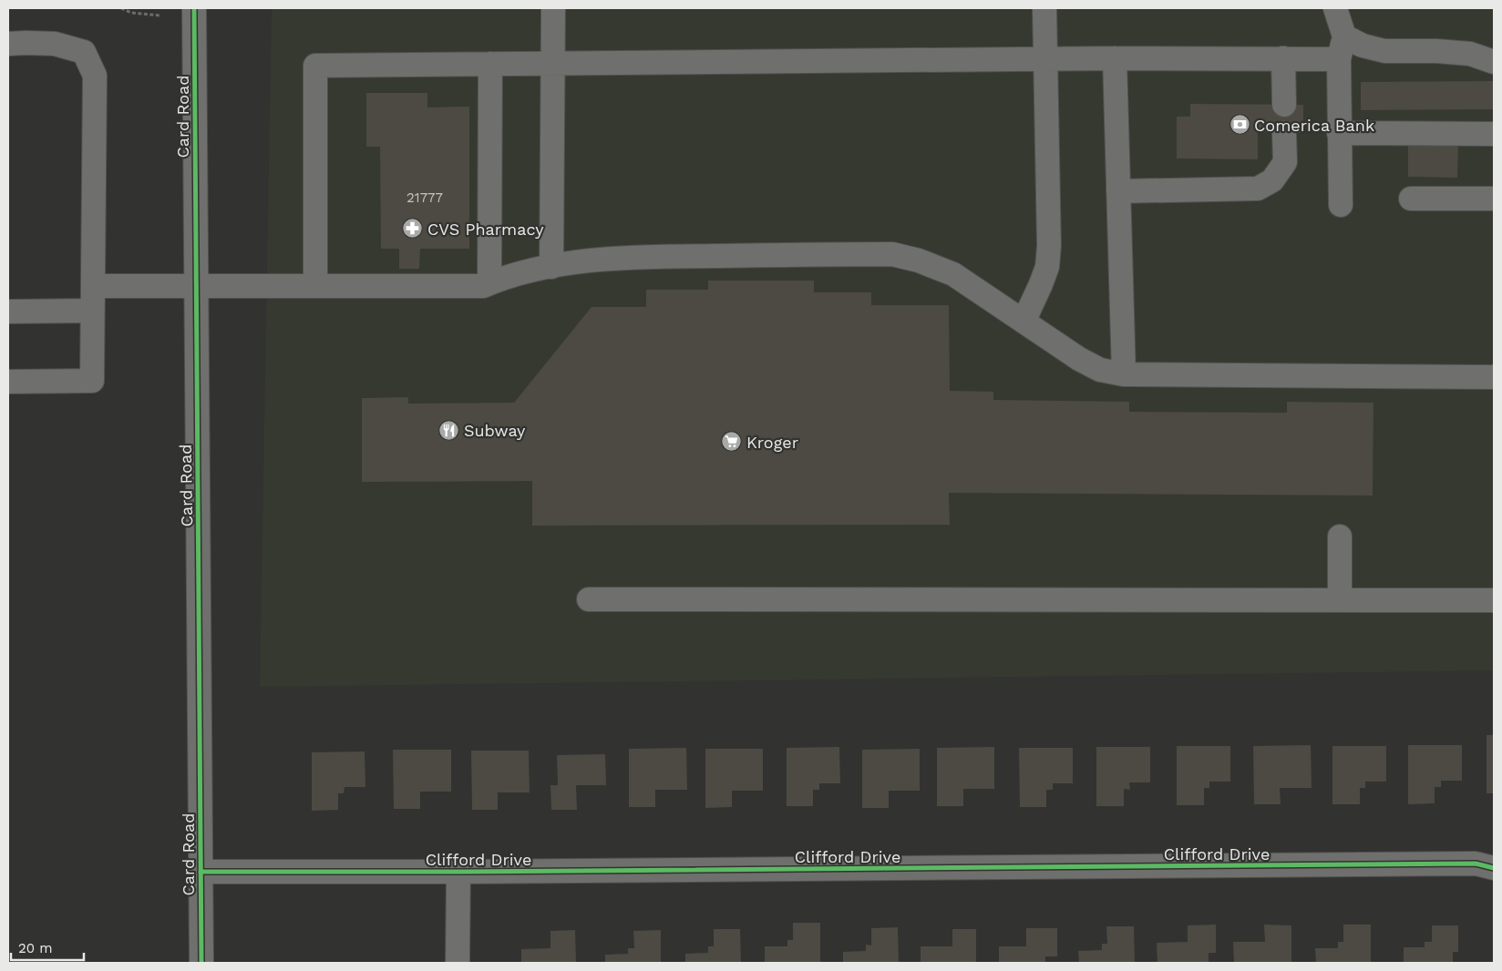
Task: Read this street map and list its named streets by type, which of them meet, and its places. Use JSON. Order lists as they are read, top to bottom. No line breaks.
{"streets":{"street":["Card Road","Clifford Drive"]},"crossings":[["Card Road","Clifford Drive"]],"places":{"bank":["Comerica Bank"],"pharmacy":["CVS Pharmacy"],"restaurant":["Subway"],"supermarket":["Kroger"]},"house_numbers":["21777"],"scale_bar":"20 m"}
